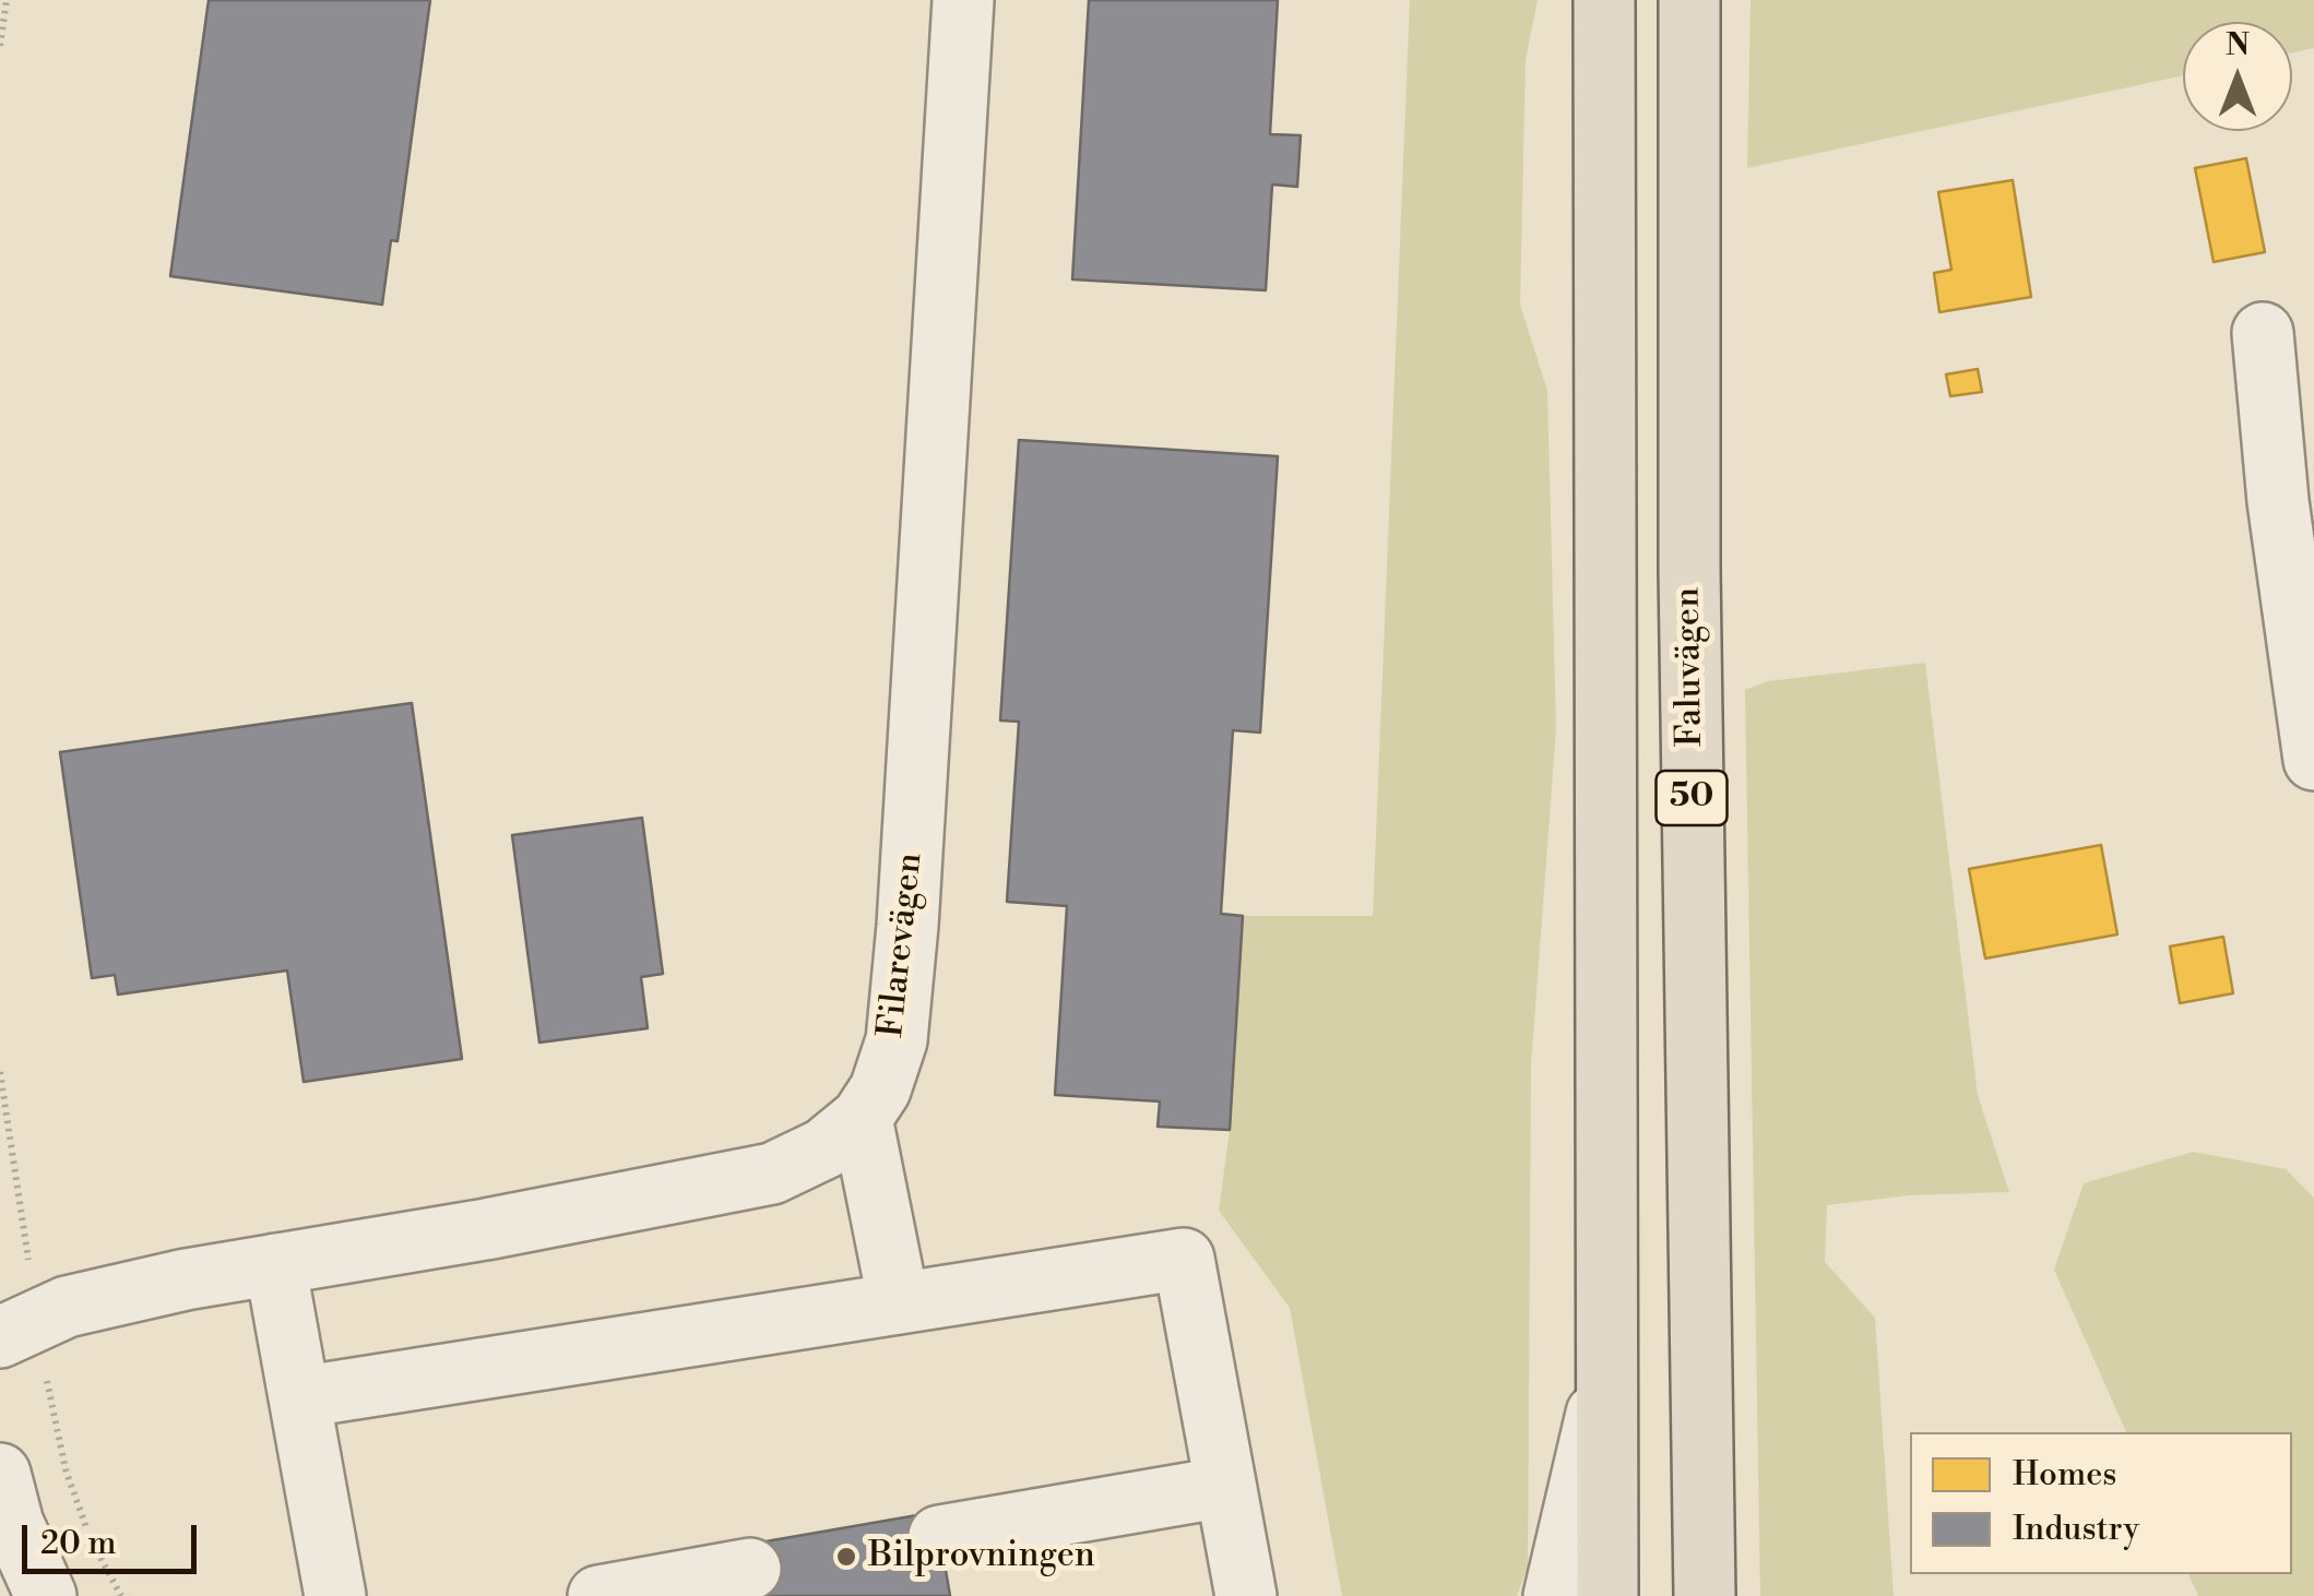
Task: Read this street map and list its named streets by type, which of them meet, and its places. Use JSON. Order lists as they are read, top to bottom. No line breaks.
{"streets":{"highway":["Faluvägen","50"],"street":["Filarevägen"]},"places":["Bilprovningen"],"legend":["Homes","Industry"],"scale_bar":"20 m","north":"top"}
